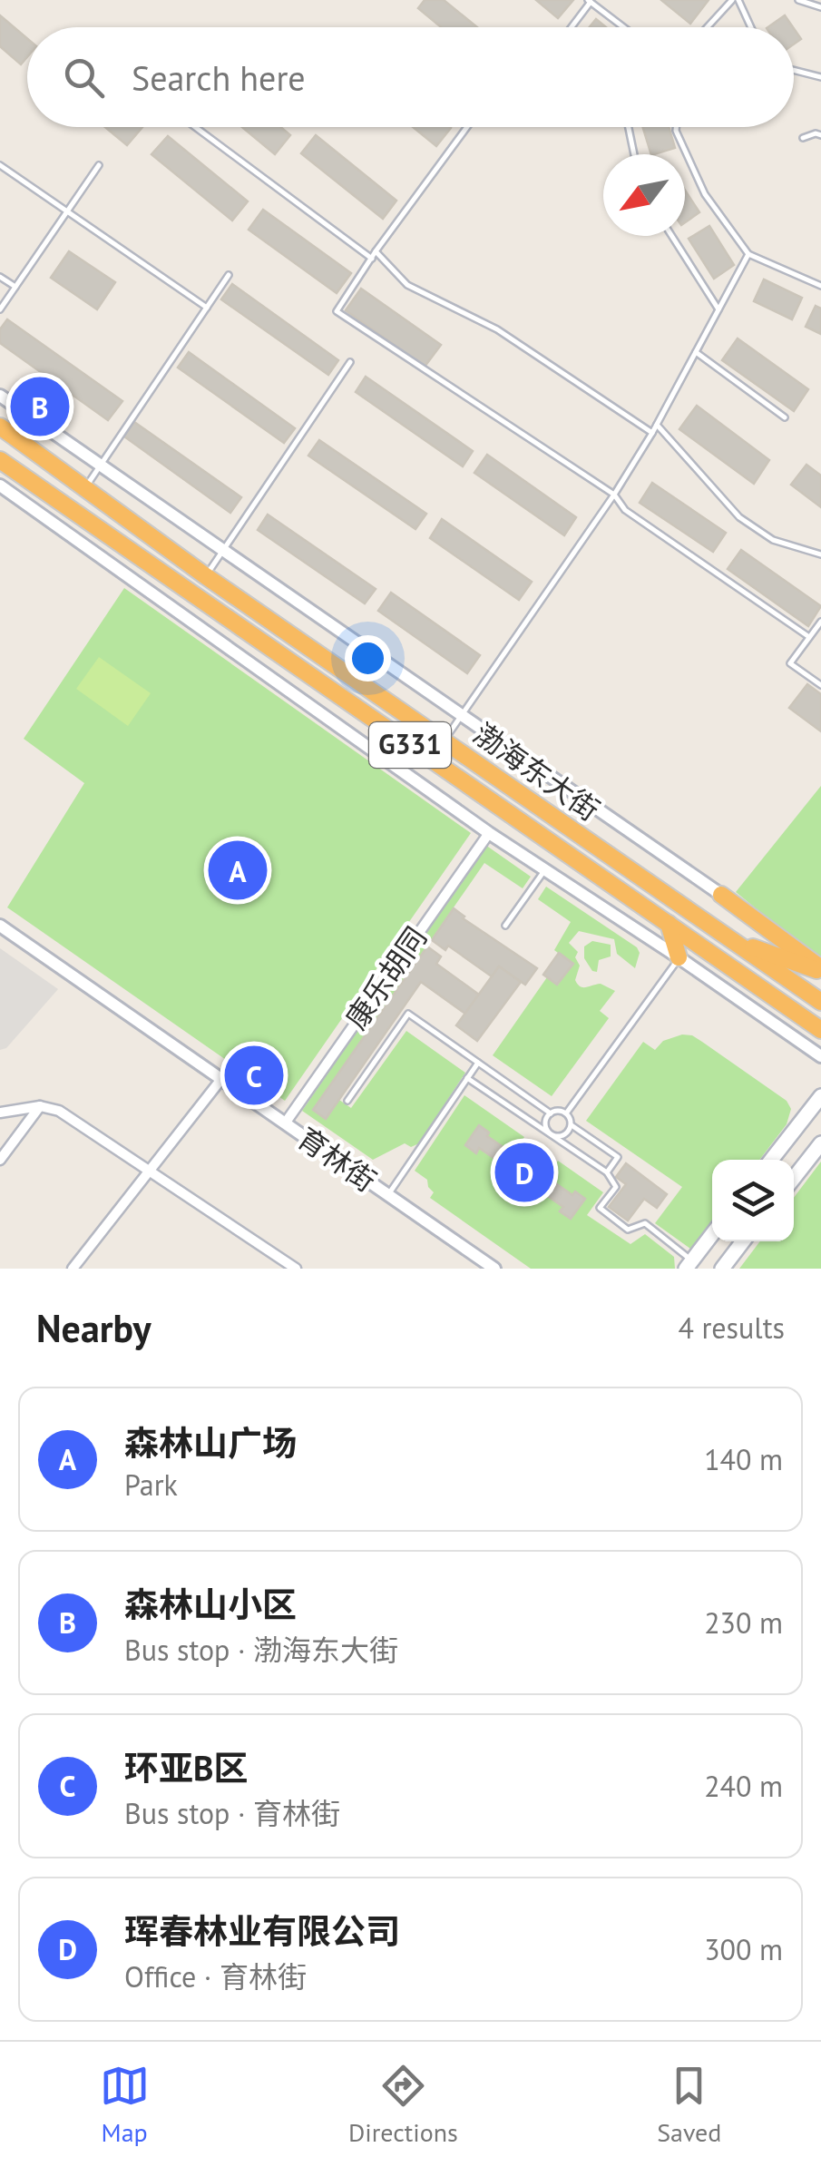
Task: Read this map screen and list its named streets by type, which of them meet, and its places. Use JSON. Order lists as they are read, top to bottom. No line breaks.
{"streets":{"highway":["G331","渤海东大街"],"street":["康乐胡同","育林街"]},"crossings":[["康乐胡同","育林街"]],"north":"bottom left","page":{"search":"Search here","pins":["B","A","C","D"],"heading":["Nearby","4 results"],"list":[{"mark":"A","name":"森林山广场","note":"Park","value":"140 m"},{"mark":"B","name":"森林山小区","note":"Bus stop · 渤海东大街","value":"230 m"},{"mark":"C","name":"环亚B区","note":"Bus stop · 育林街","value":"240 m"},{"mark":"D","name":"珲春林业有限公司","note":"Office · 育林街","value":"300 m"}],"nav":["Map","Directions","Saved"]}}
